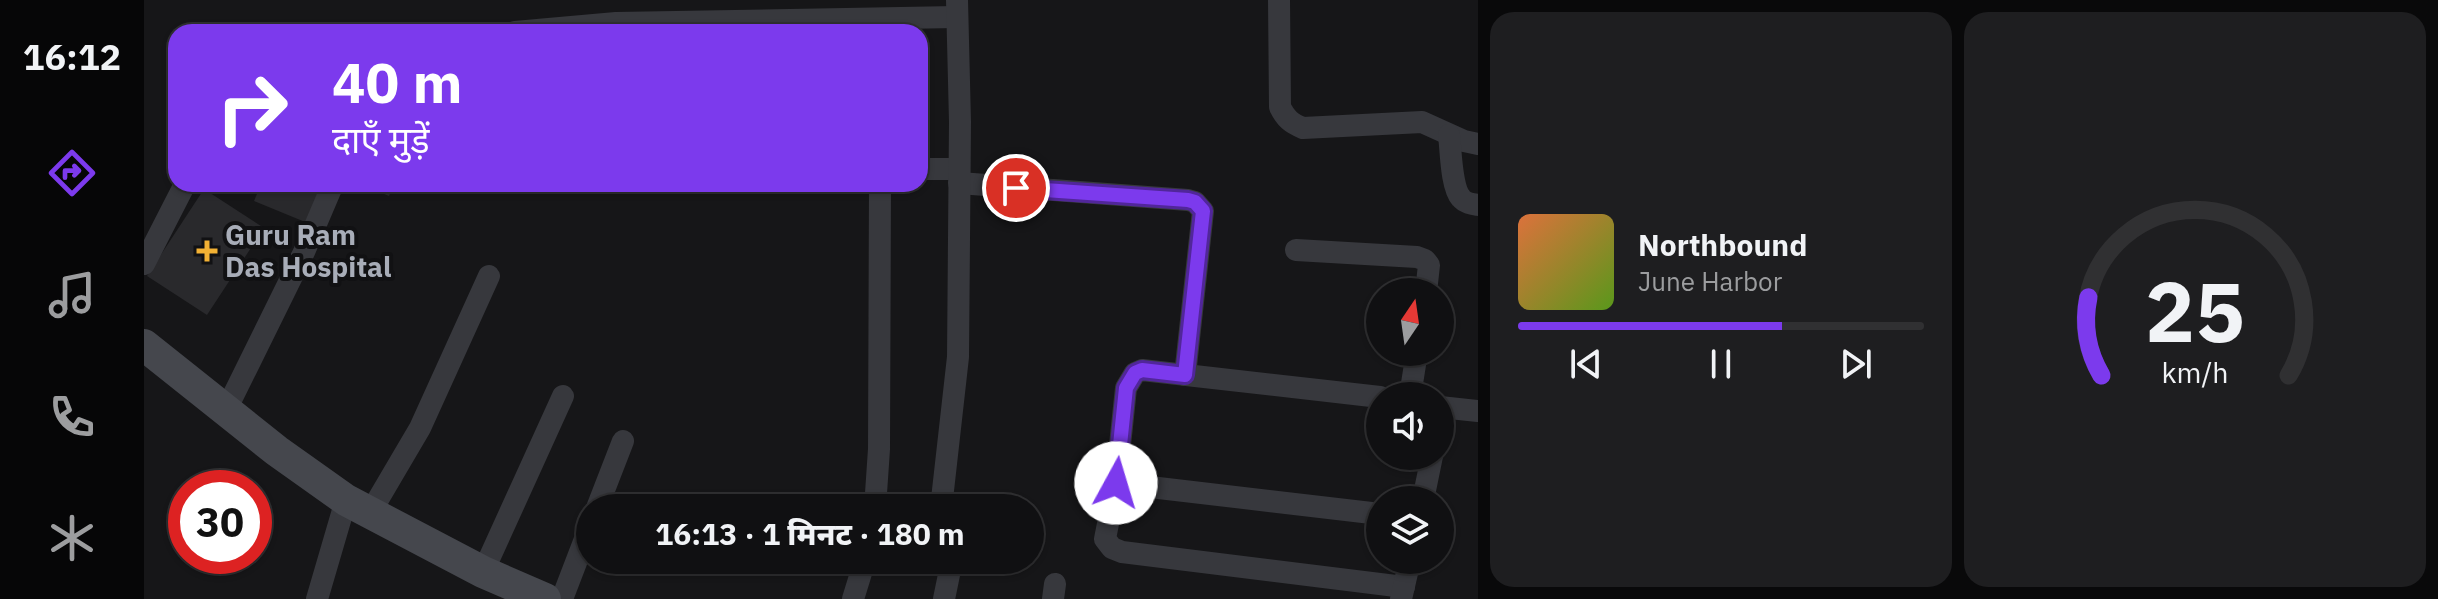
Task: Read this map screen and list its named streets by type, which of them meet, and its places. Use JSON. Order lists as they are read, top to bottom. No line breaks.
{"places":{"health":["Guru Ram Das Hospital"]},"north":"top","page":{"tabs":"16:12","turn":["40 m","दाएँ मुड़ें"],"song":["Northbound","June Harbor"],"limit":"30","trip":"16:13 · 1 मिनट · 180 m","gauge":["25","km/h"]}}
